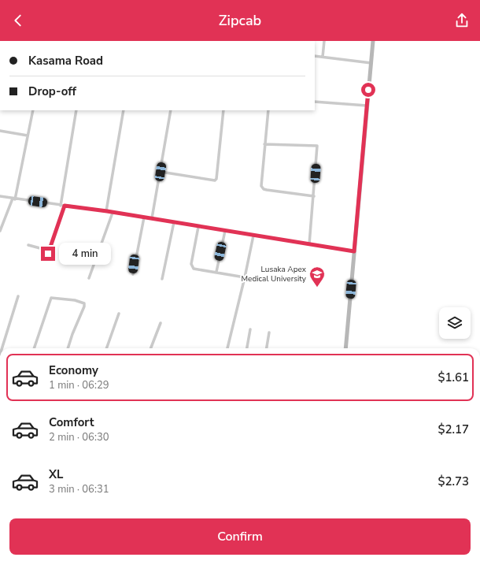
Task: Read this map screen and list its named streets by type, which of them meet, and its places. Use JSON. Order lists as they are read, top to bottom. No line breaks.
{"places":{"school or university":["Lusaka Apex Medical University"]},"page":{"header":"Zipcab","banner":["Kasama Road","Drop-off"],"bubble":"4 min","list":[{"name":"Economy","note":"1 min · 06:29","value":"$1.61"},{"name":"Comfort","note":"2 min · 06:30","value":"$2.17"},{"name":"XL","note":"3 min · 06:31","value":"$2.73"}],"buttons":"Confirm"}}
